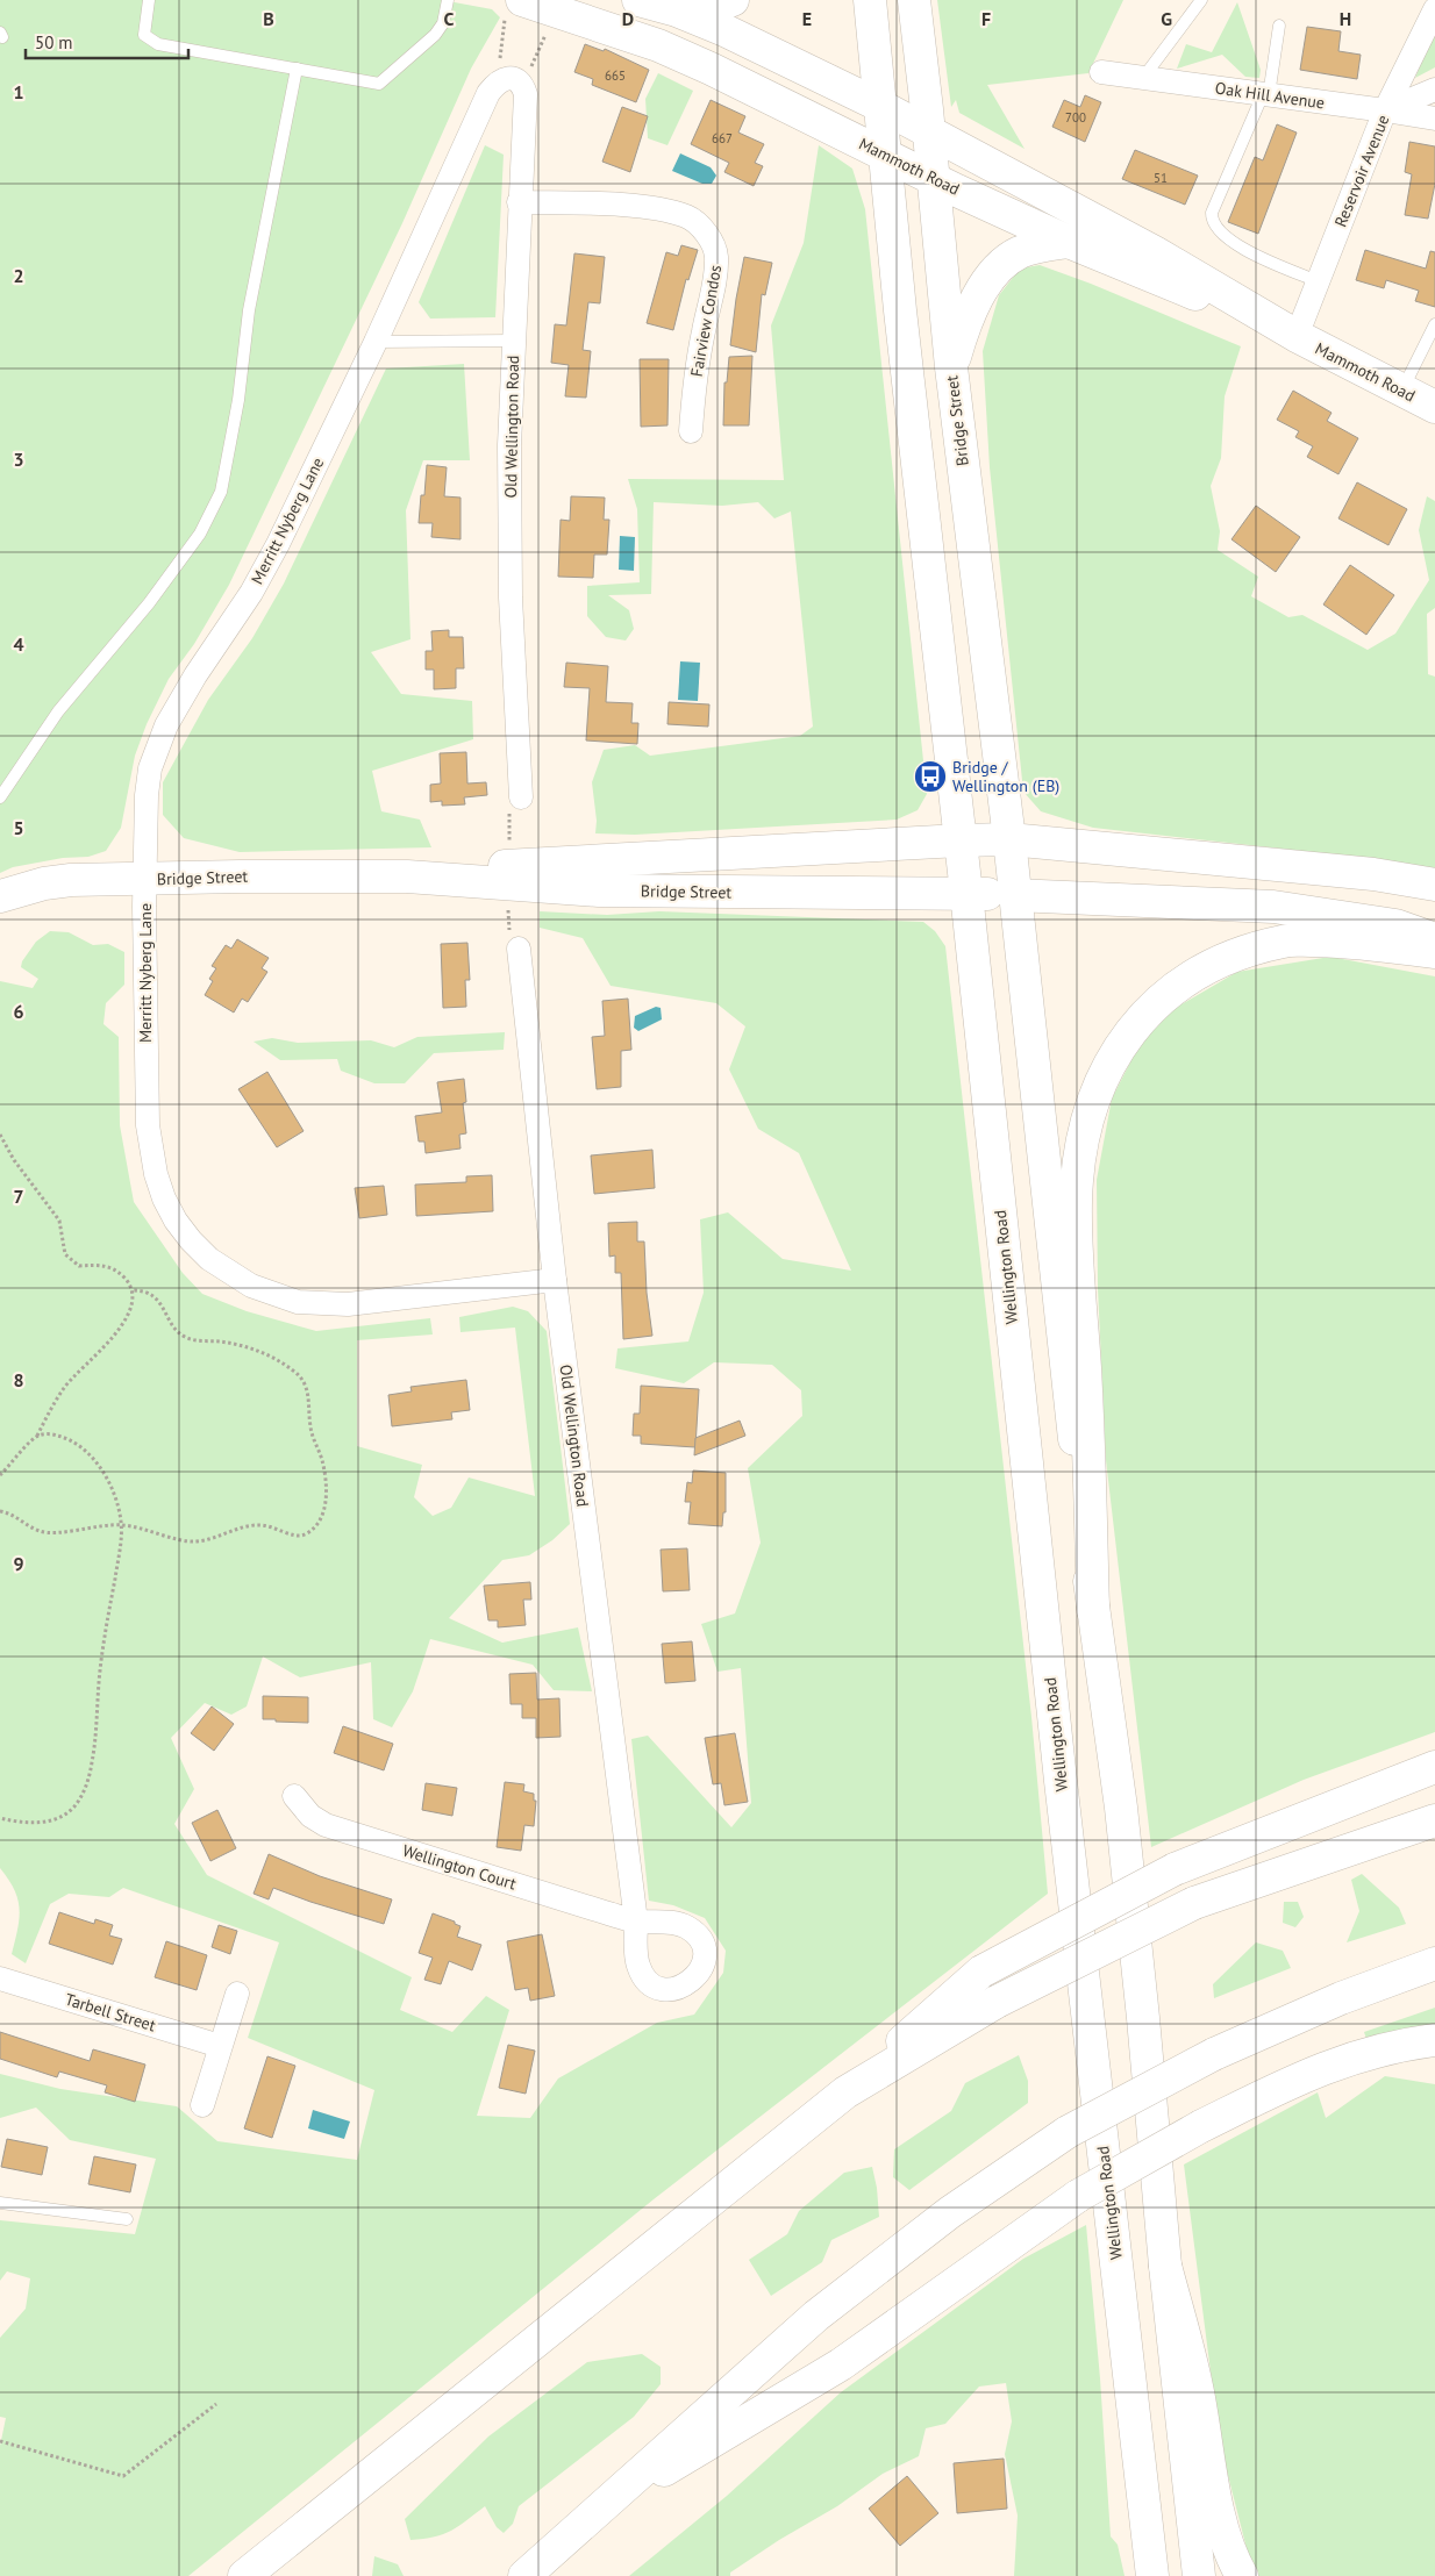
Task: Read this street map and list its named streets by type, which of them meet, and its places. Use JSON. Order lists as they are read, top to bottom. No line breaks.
{"streets":{"main road":["Mammoth Road","Bridge Street","Wellington Road"],"street":["Oak Hill Avenue","Reservoir Avenue","Fairview Condos","Old Wellington Road","Merritt Nyberg Lane","Wellington Court","Tarbell Street"]},"crossings":[["Oak Hill Avenue","Reservoir Avenue"],["Mammoth Road","Reservoir Avenue"],["Mammoth Road","Bridge Street"],["Fairview Condos","Old Wellington Road"],["Bridge Street","Merritt Nyberg Lane"],["Bridge Street","Wellington Road"],["Old Wellington Road","Merritt Nyberg Lane"],["Old Wellington Road","Wellington Court"]],"places":{"bus stop":["Bridge / Wellington (EB)"]},"house_numbers":["665","700","667","51"],"scale_bar":"50 m","grid":{"columns":["B","C","D","E","F","G","H"],"rows":["1","2","3","4","5","6","7","8","9"]}}
